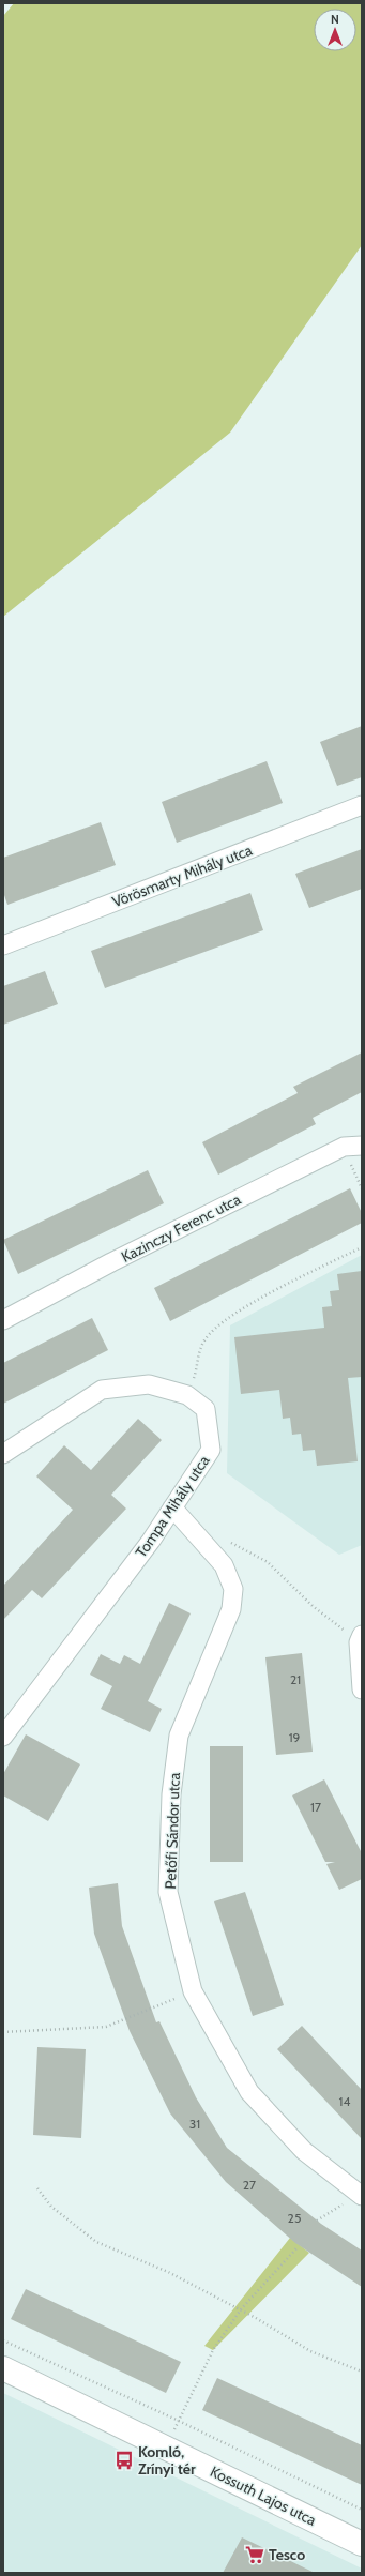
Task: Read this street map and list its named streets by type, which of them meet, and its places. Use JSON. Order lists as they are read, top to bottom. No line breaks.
{"streets":{"main road":["Kossuth Lajos utca"],"street":["Vörösmarty Mihály utca","Kazinczy Ferenc utca","Tompa Mihály utca","Petőfi Sándor utca"]},"crossings":[["Tompa Mihály utca","Petőfi Sándor utca"]],"places":{"bus stop":["Komló, Zrínyi tér"],"supermarket":["Tesco"]},"house_numbers":["21","19","17","14","31","27","25"],"north":"top"}
